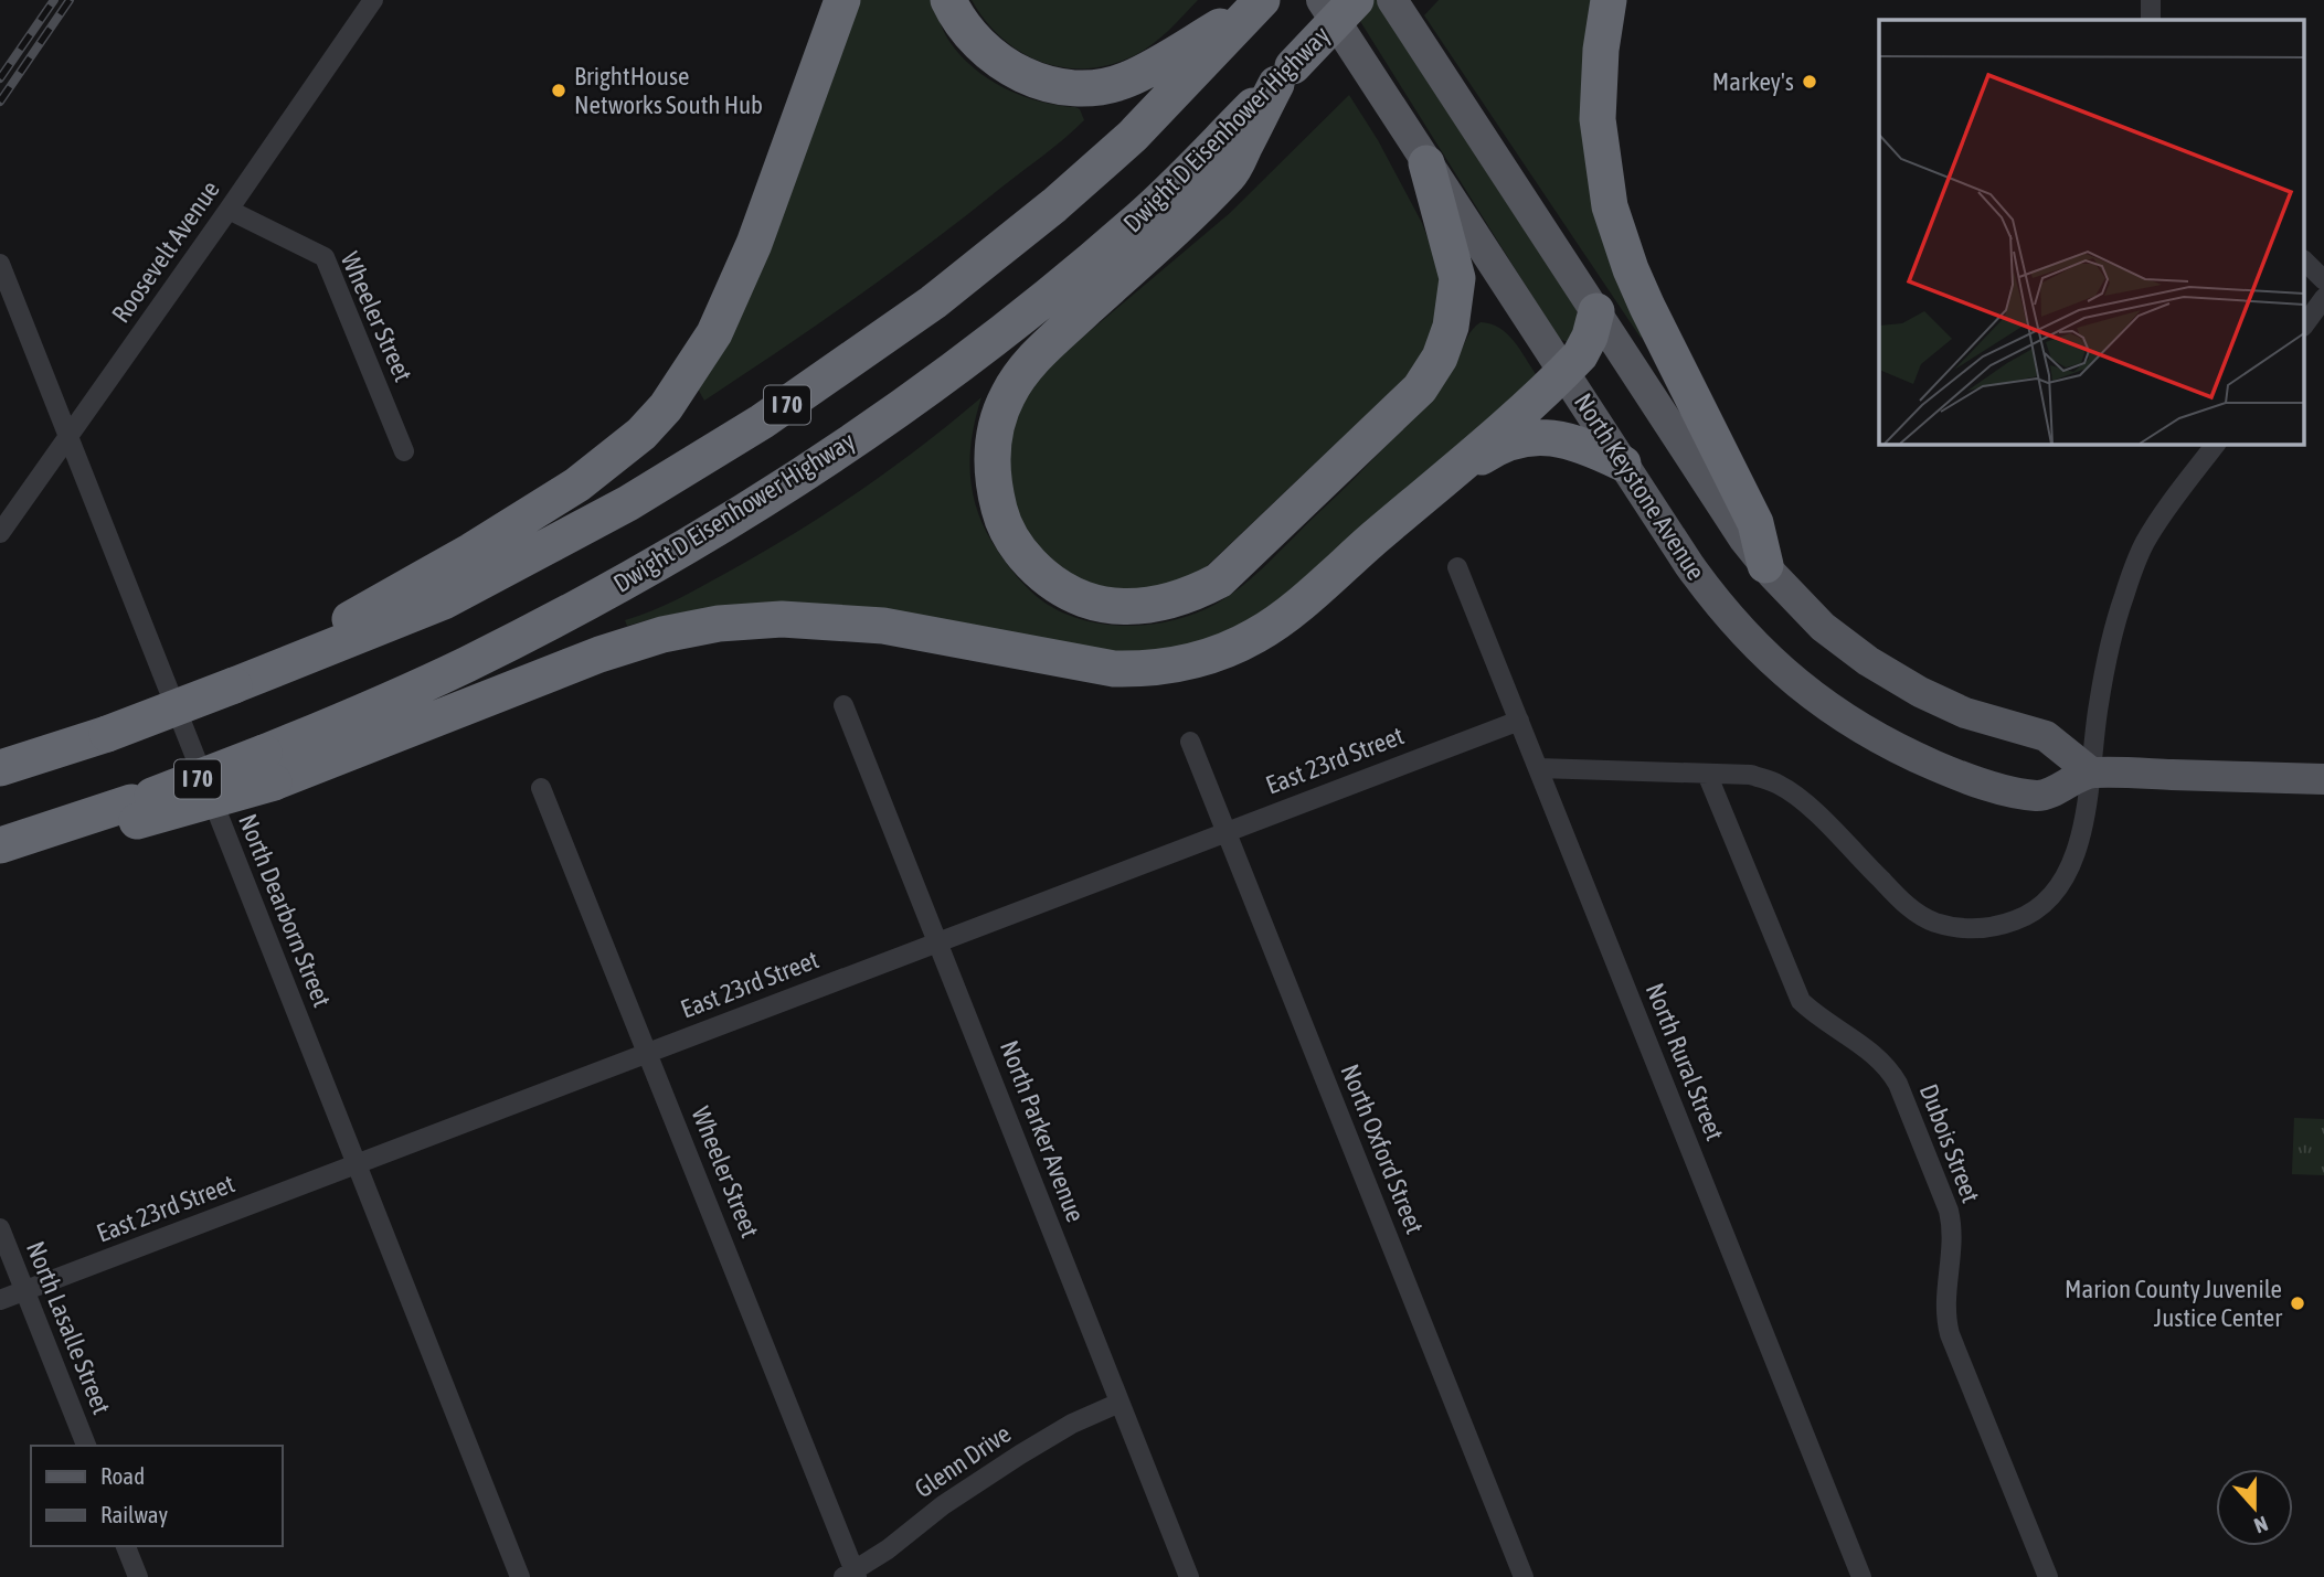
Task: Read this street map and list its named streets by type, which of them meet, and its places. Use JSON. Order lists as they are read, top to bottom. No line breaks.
{"streets":{"highway":["Dwight D Eisenhower Highway","I 70"],"main road":["North Keystone Avenue"],"street":["Roosevelt Avenue","Wheeler Street","East 23rd Street","North Dearborn Street","North Rural Street","North Parker Avenue","Dubois Street","North Oxford Street","North Lasalle Street","Glenn Drive"]},"crossings":[["Roosevelt Avenue","Wheeler Street"],["Roosevelt Avenue","North Dearborn Street"],["Wheeler Street","East 23rd Street"],["Wheeler Street","Glenn Drive"],["East 23rd Street","North Dearborn Street"],["East 23rd Street","North Rural Street"],["East 23rd Street","North Parker Avenue"],["East 23rd Street","North Oxford Street"],["East 23rd Street","North Lasalle Street"],["North Parker Avenue","Glenn Drive"]],"places":["Markey's","BrightHouse Networks South Hub","Marion County Juvenile Justice Center"],"legend":["Road","Railway"],"north":"bottom"}
